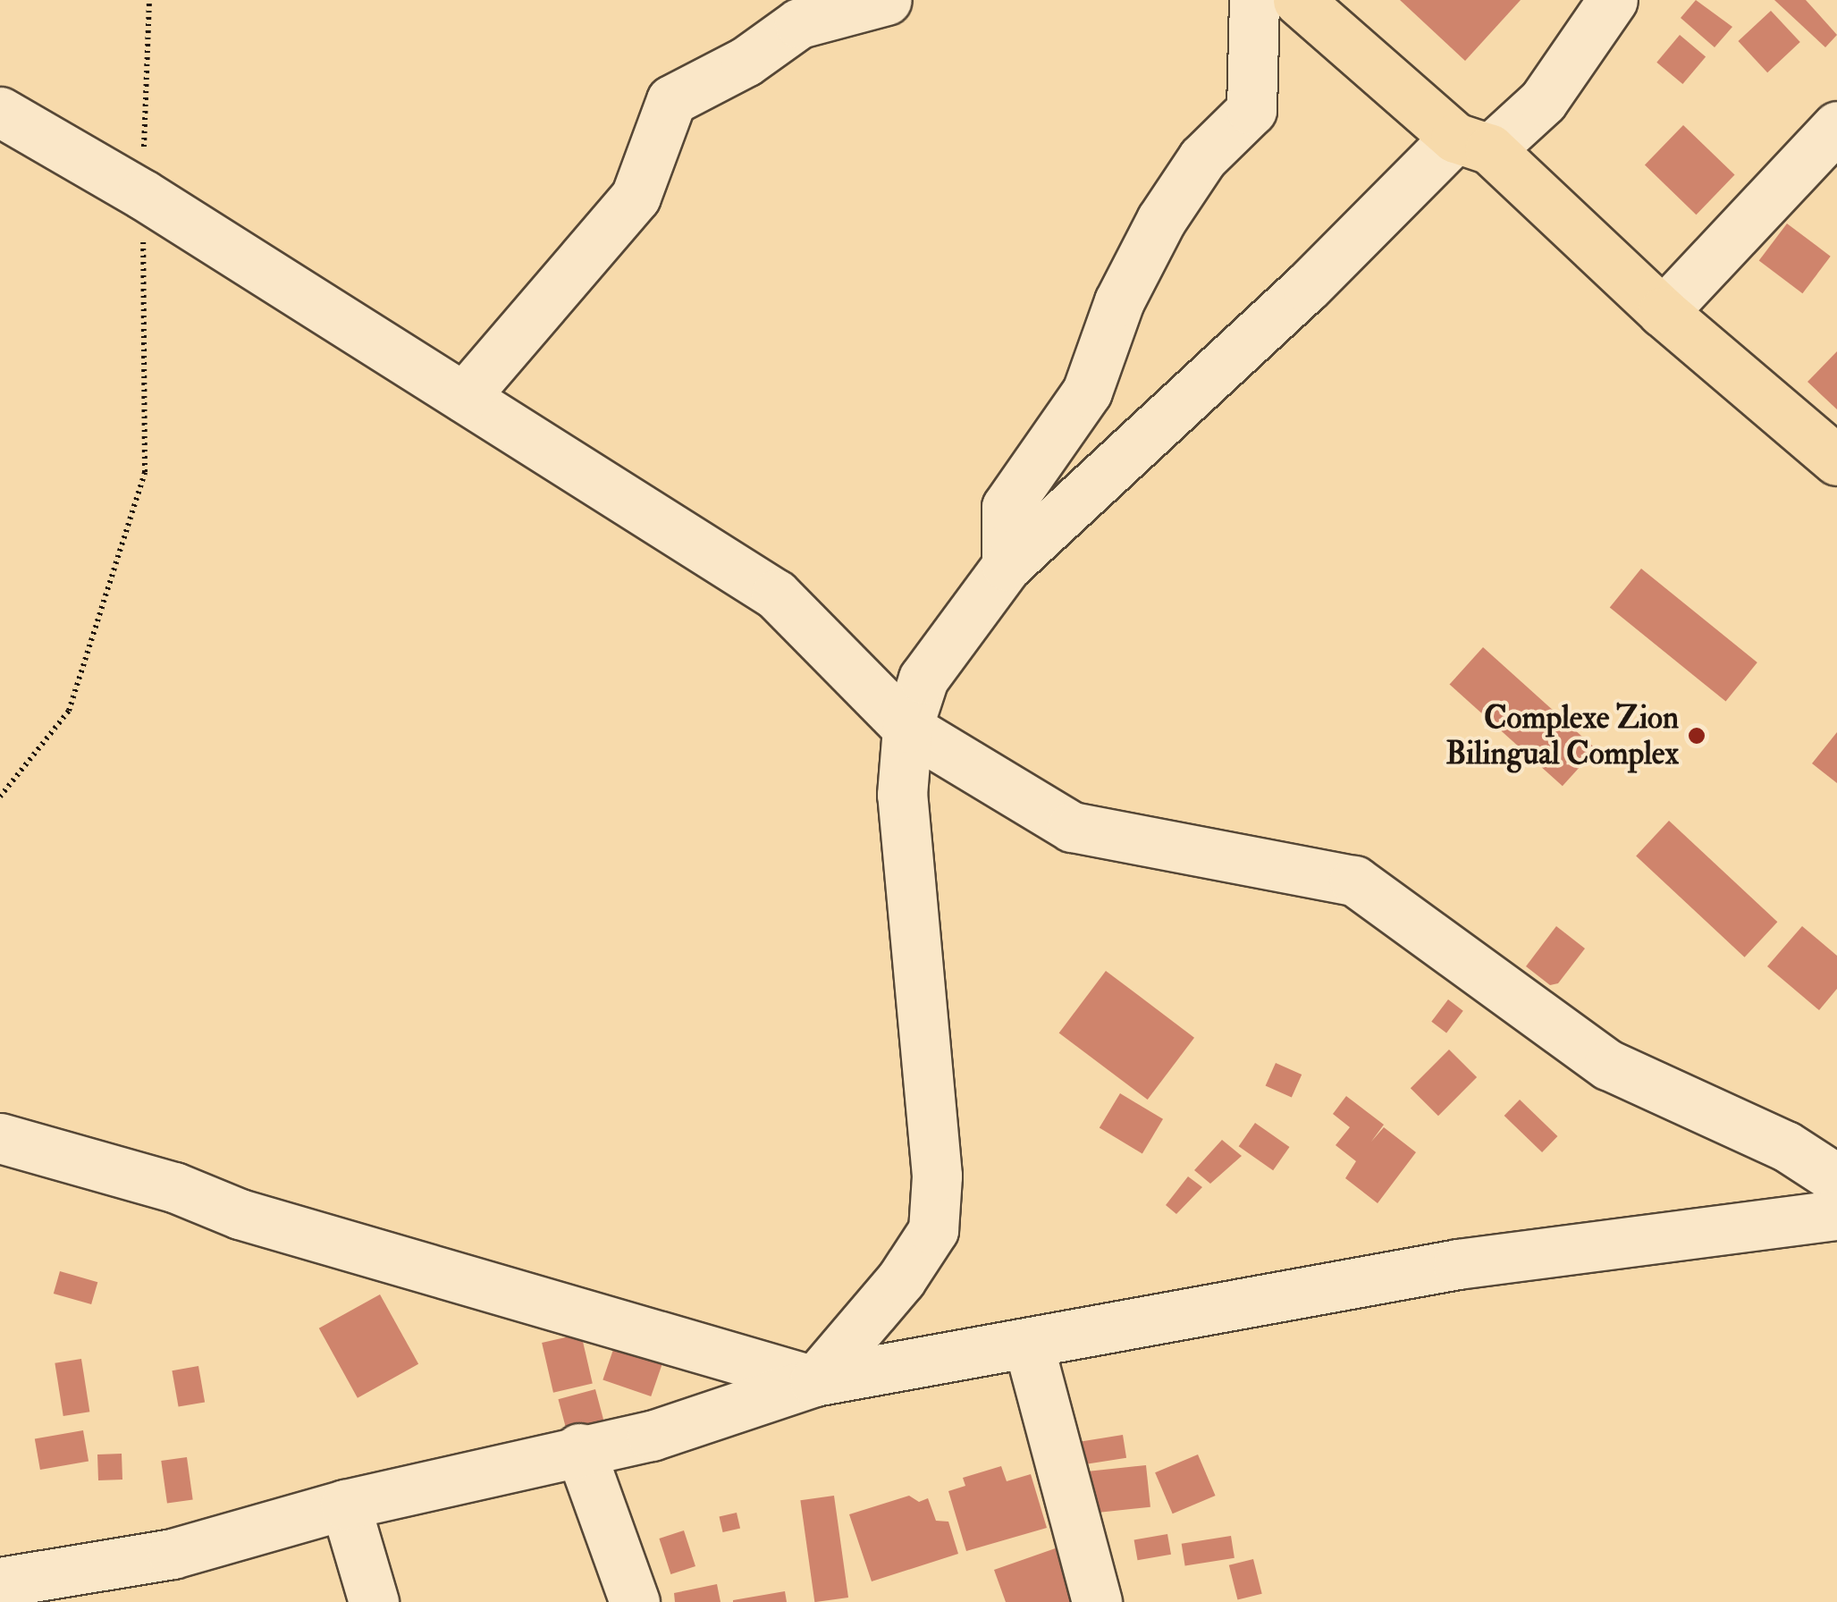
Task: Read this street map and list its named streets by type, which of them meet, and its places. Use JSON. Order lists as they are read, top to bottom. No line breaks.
{"places":["Complexe Zion Bilingual Complex"]}
